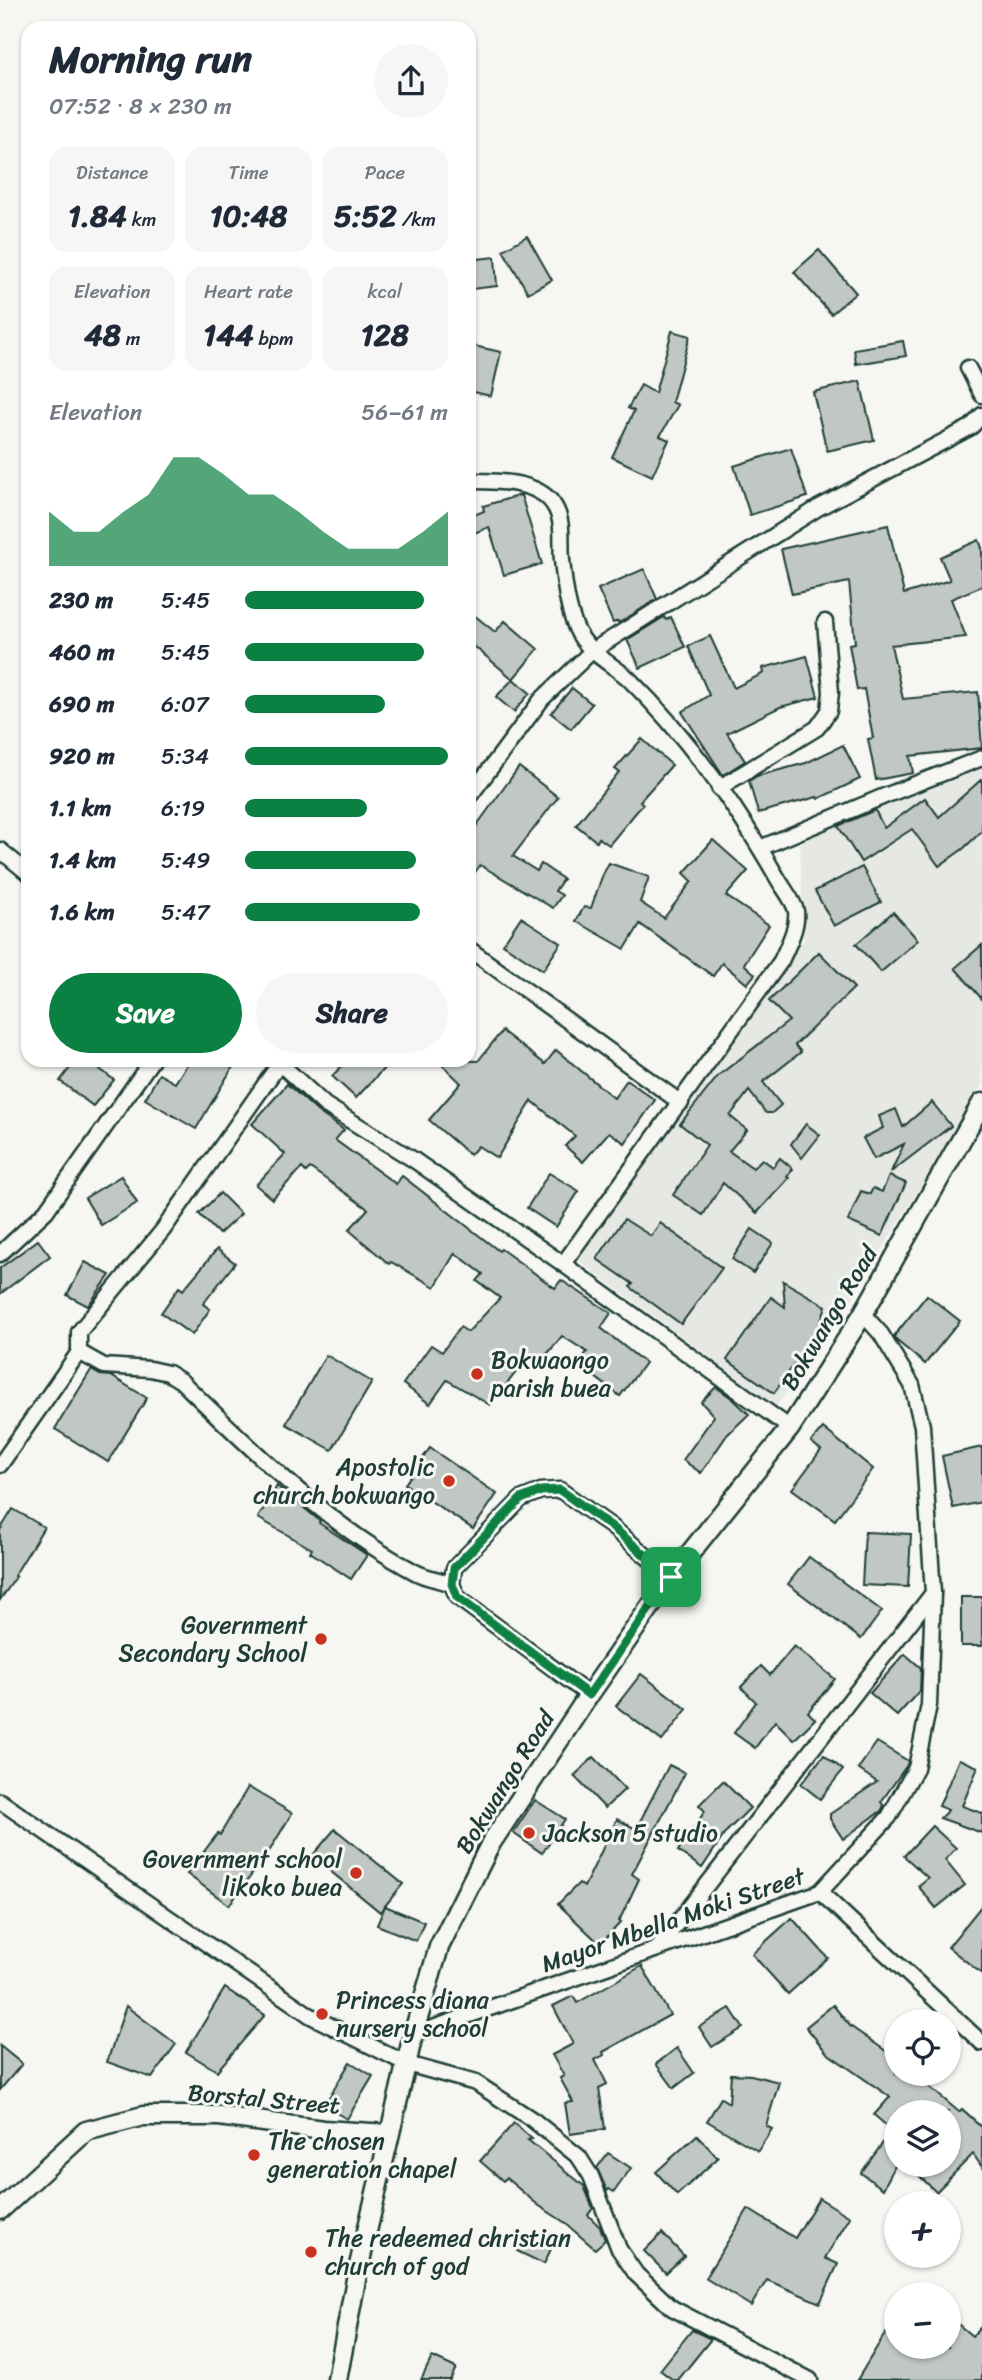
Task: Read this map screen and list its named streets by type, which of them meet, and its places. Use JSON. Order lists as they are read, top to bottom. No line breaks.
{"streets":{"street":["Bokwango Road","Mayor Mbella Moki Street","Borstal Street"]},"crossings":[["Bokwango Road","Mayor Mbella Moki Street"],["Bokwango Road","Borstal Street"]],"places":["Bokwaongo parish buea","Apostolic church bokwango","Government Secondary School","Jackson 5 studio","Government school likoko buea","Princess diana nursery school","The chosen generation chapel","The redeemed christian church of god"],"page":{"heading":["Morning run","07:52 · 8 × 230 m"],"stats":[["Distance","1.84 km"],["Time","10:48"],["Pace","5:52 /km"],["Elevation","48 m"],["Heart rate","144 bpm"],["kcal","128"]],"chart":["Elevation","56–61 m"],"list":[{"name":"230 m","note":"5:45"},{"name":"460 m","note":"5:45"},{"name":"690 m","note":"6:07"},{"name":"920 m","note":"5:34"},{"name":"1.1 km","note":"6:19"},{"name":"1.4 km","note":"5:49"},{"name":"1.6 km","note":"5:47"}],"buttons":["Save","Share"],"map_buttons":["+","−"]}}
